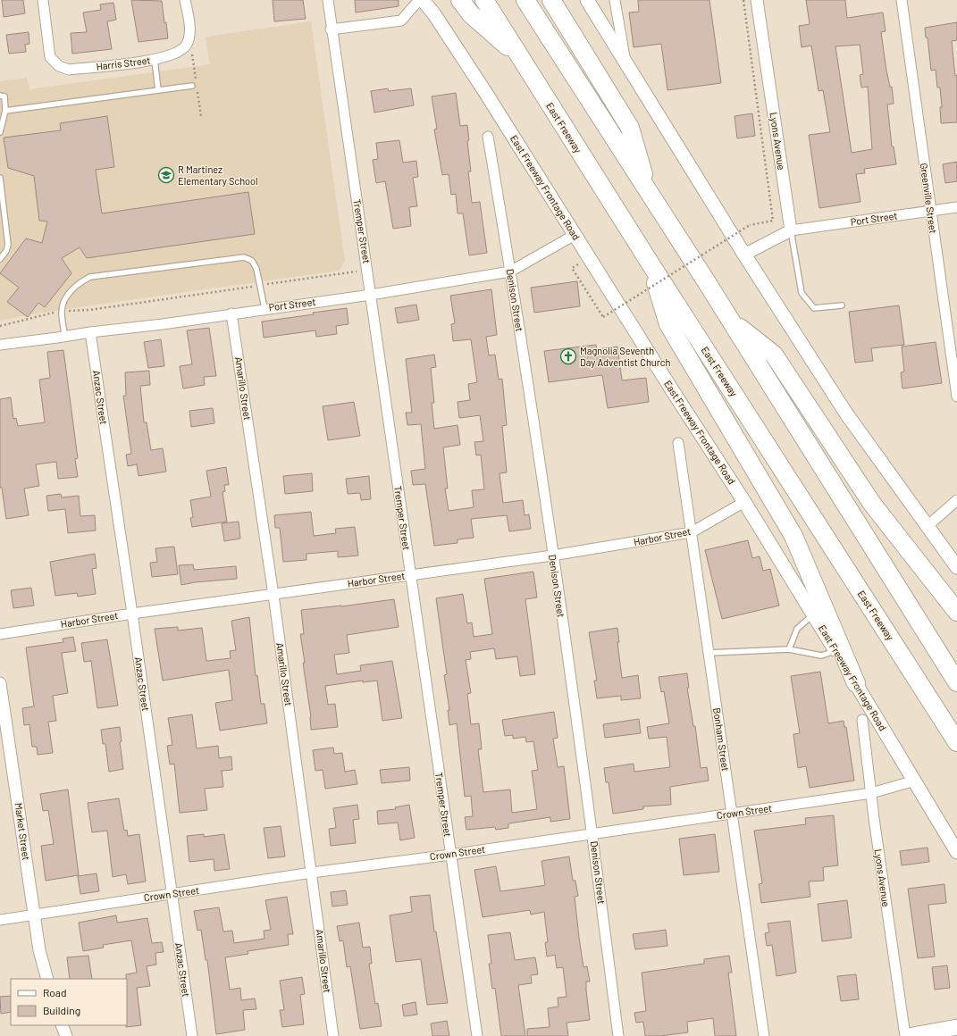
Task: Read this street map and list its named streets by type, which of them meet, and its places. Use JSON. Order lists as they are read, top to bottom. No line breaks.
{"streets":{"highway":["East Freeway"],"main road":["East Freeway Frontage Road"],"street":["Harris Street","Lyons Avenue","Greenville Street","Port Street","Tremper Street","Denison Street","Amarillo Street","Anzac Street","Harbor Street","Bonham Street","Crown Street","Market Street"]},"crossings":[["Lyons Avenue","Port Street"],["Lyons Avenue","Crown Street"],["East Freeway Frontage Road","Port Street"],["East Freeway Frontage Road","Harbor Street"],["East Freeway Frontage Road","Crown Street"],["Greenville Street","Port Street"],["Port Street","Tremper Street"],["Port Street","Denison Street"],["Port Street","Amarillo Street"],["Port Street","Anzac Street"],["Tremper Street","Harbor Street"],["Tremper Street","Crown Street"],["Denison Street","Harbor Street"],["Denison Street","Crown Street"],["Amarillo Street","Harbor Street"],["Amarillo Street","Crown Street"],["Anzac Street","Harbor Street"],["Anzac Street","Crown Street"],["Harbor Street","Bonham Street"],["Bonham Street","Crown Street"],["Crown Street","Market Street"]],"places":{"school or university":["R Martinez Elementary School"],"church":["Magnolia Seventh Day Adventist Church"]},"legend":["Road","Building"]}
